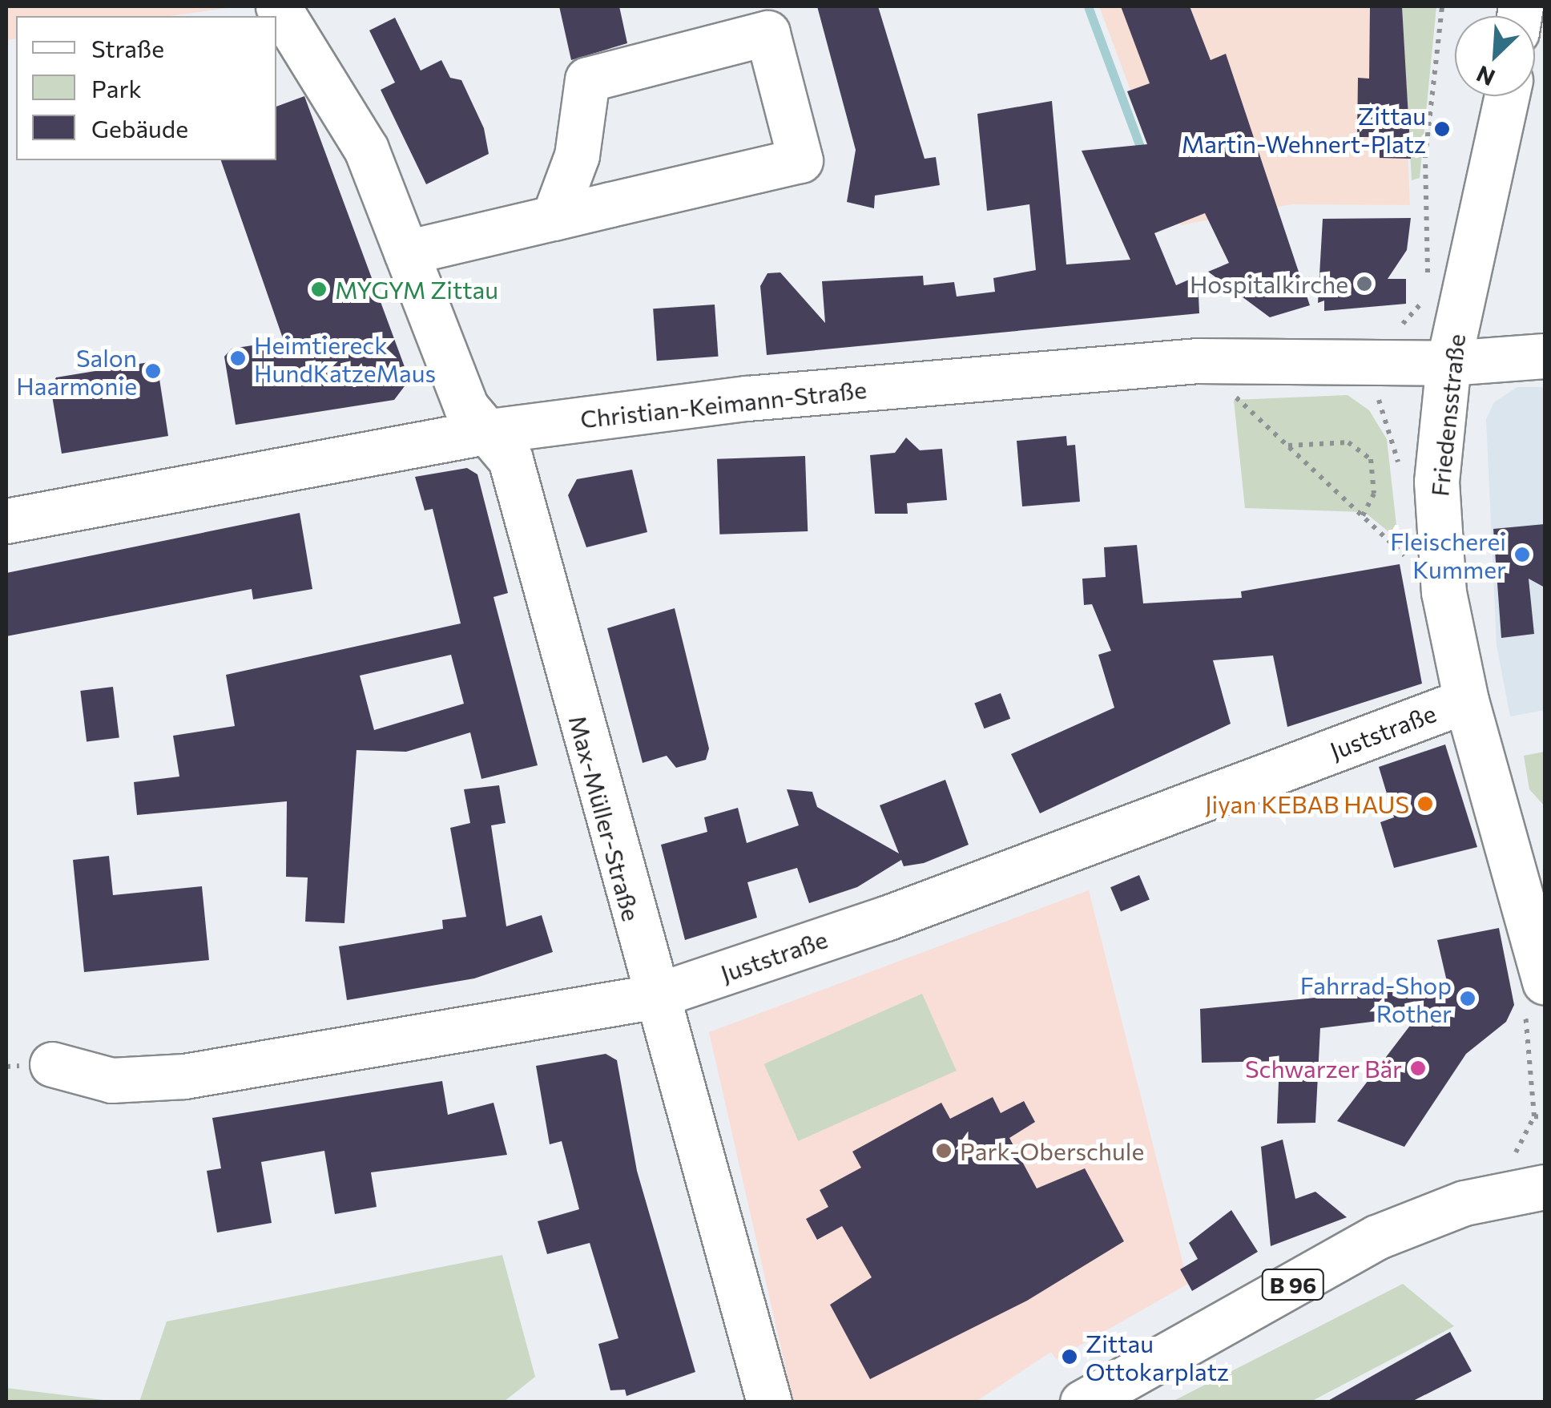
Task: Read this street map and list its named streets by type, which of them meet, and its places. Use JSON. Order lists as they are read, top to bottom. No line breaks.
{"streets":{"street":["Christian-Keimann-Straße","Friedensstraße","Juststraße","Max-Müller-Straße","B 96"]},"crossings":[["Christian-Keimann-Straße","Friedensstraße"],["Christian-Keimann-Straße","Max-Müller-Straße"],["Friedensstraße","Juststraße"],["Juststraße","Max-Müller-Straße"]],"places":["Zittau Martin-Wehnert-Platz","Hospitalkirche","MYGYM Zittau","Heimtiereck HundKatzeMaus","Salon Haarmonie","Fleischerei Kummer","Jiyan KEBAB HAUS","Fahrrad-Shop Rother","Schwarzer Bär","Park-Oberschule","Zittau Ottokarplatz"],"legend":["Straße","Park","Gebäude"],"north":"bottom left"}
